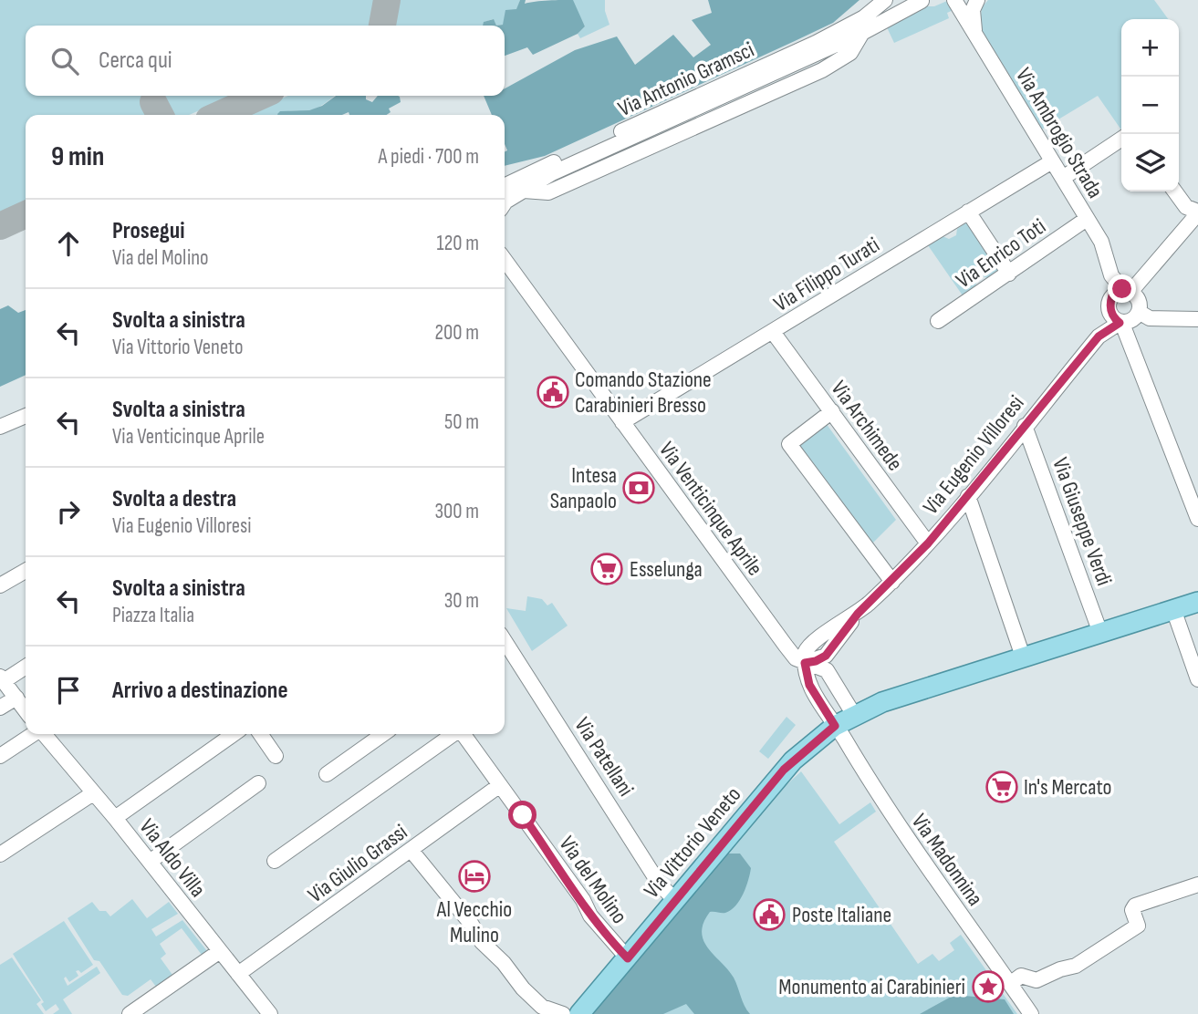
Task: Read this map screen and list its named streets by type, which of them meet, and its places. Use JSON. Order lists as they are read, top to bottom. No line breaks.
{"streets":{"main road":["Via Vittorio Veneto"],"street":["Via Antonio Gramsci","Via Ambrogio Strada","Via Enrico Toti","Via Filippo Turati","Via Archimede","Via Eugenio Villoresi","Via Venticinque Aprile","Via Giuseppe Verdi","Via Patellani","Via Aldo Villa","Via Madonnina","Via Giulio Grassi","Via del Molino"]},"crossings":[["Via Ambrogio Strada","Via Enrico Toti"],["Via Ambrogio Strada","Via Filippo Turati"],["Via Ambrogio Strada","Via Eugenio Villoresi"],["Via Filippo Turati","Via Archimede"],["Via Filippo Turati","Via Venticinque Aprile"],["Via Archimede","Via Eugenio Villoresi"],["Via Eugenio Villoresi","Via Venticinque Aprile"],["Via Eugenio Villoresi","Via Giuseppe Verdi"],["Via Venticinque Aprile","Via Vittorio Veneto"],["Via Venticinque Aprile","Via Madonnina"],["Via Giuseppe Verdi","Via Vittorio Veneto"],["Via Patellani","Via Vittorio Veneto"],["Via Vittorio Veneto","Via Madonnina"],["Via Vittorio Veneto","Via del Molino"],["Via Aldo Villa","Via Giulio Grassi"],["Via Giulio Grassi","Via del Molino"]],"places":{"public building":["Comando Stazione Carabinieri Bresso","Poste Italiane"],"bank":["Intesa Sanpaolo"],"supermarket":["Esselunga","In's Mercato"],"hotel":["Al Vecchio Mulino"],"place":["Monumento ai Carabinieri"]},"page":{"map_buttons":["+","−"],"search":"Cerca qui","heading":["9 min","A piedi · 700 m"],"list":[["Prosegui","Via del Molino","120 m"],["Svolta a sinistra","Via Vittorio Veneto","200 m"],["Svolta a sinistra","Via Venticinque Aprile","50 m"],["Svolta a destra","Via Eugenio Villoresi","300 m"],["Svolta a sinistra","Piazza Italia","30 m"],"Arrivo a destinazione"]}}
